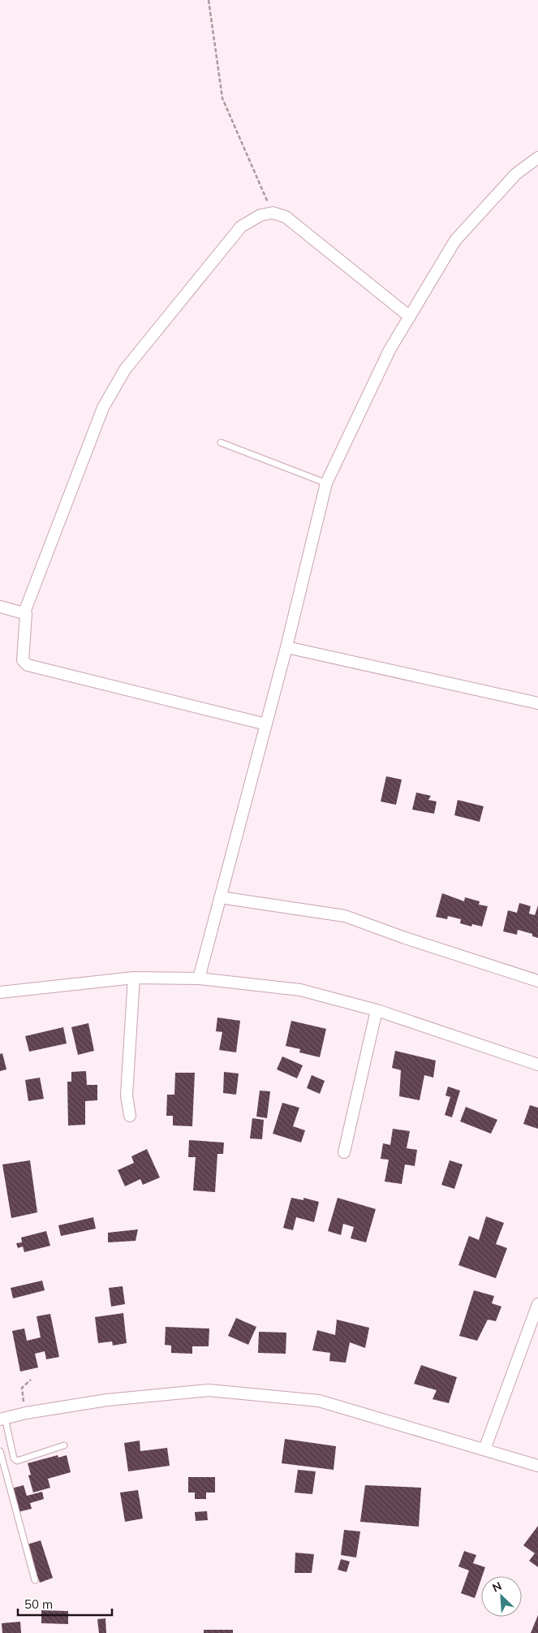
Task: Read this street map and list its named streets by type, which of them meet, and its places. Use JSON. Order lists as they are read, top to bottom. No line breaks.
{"scale_bar":"50 m","north":"top left"}
